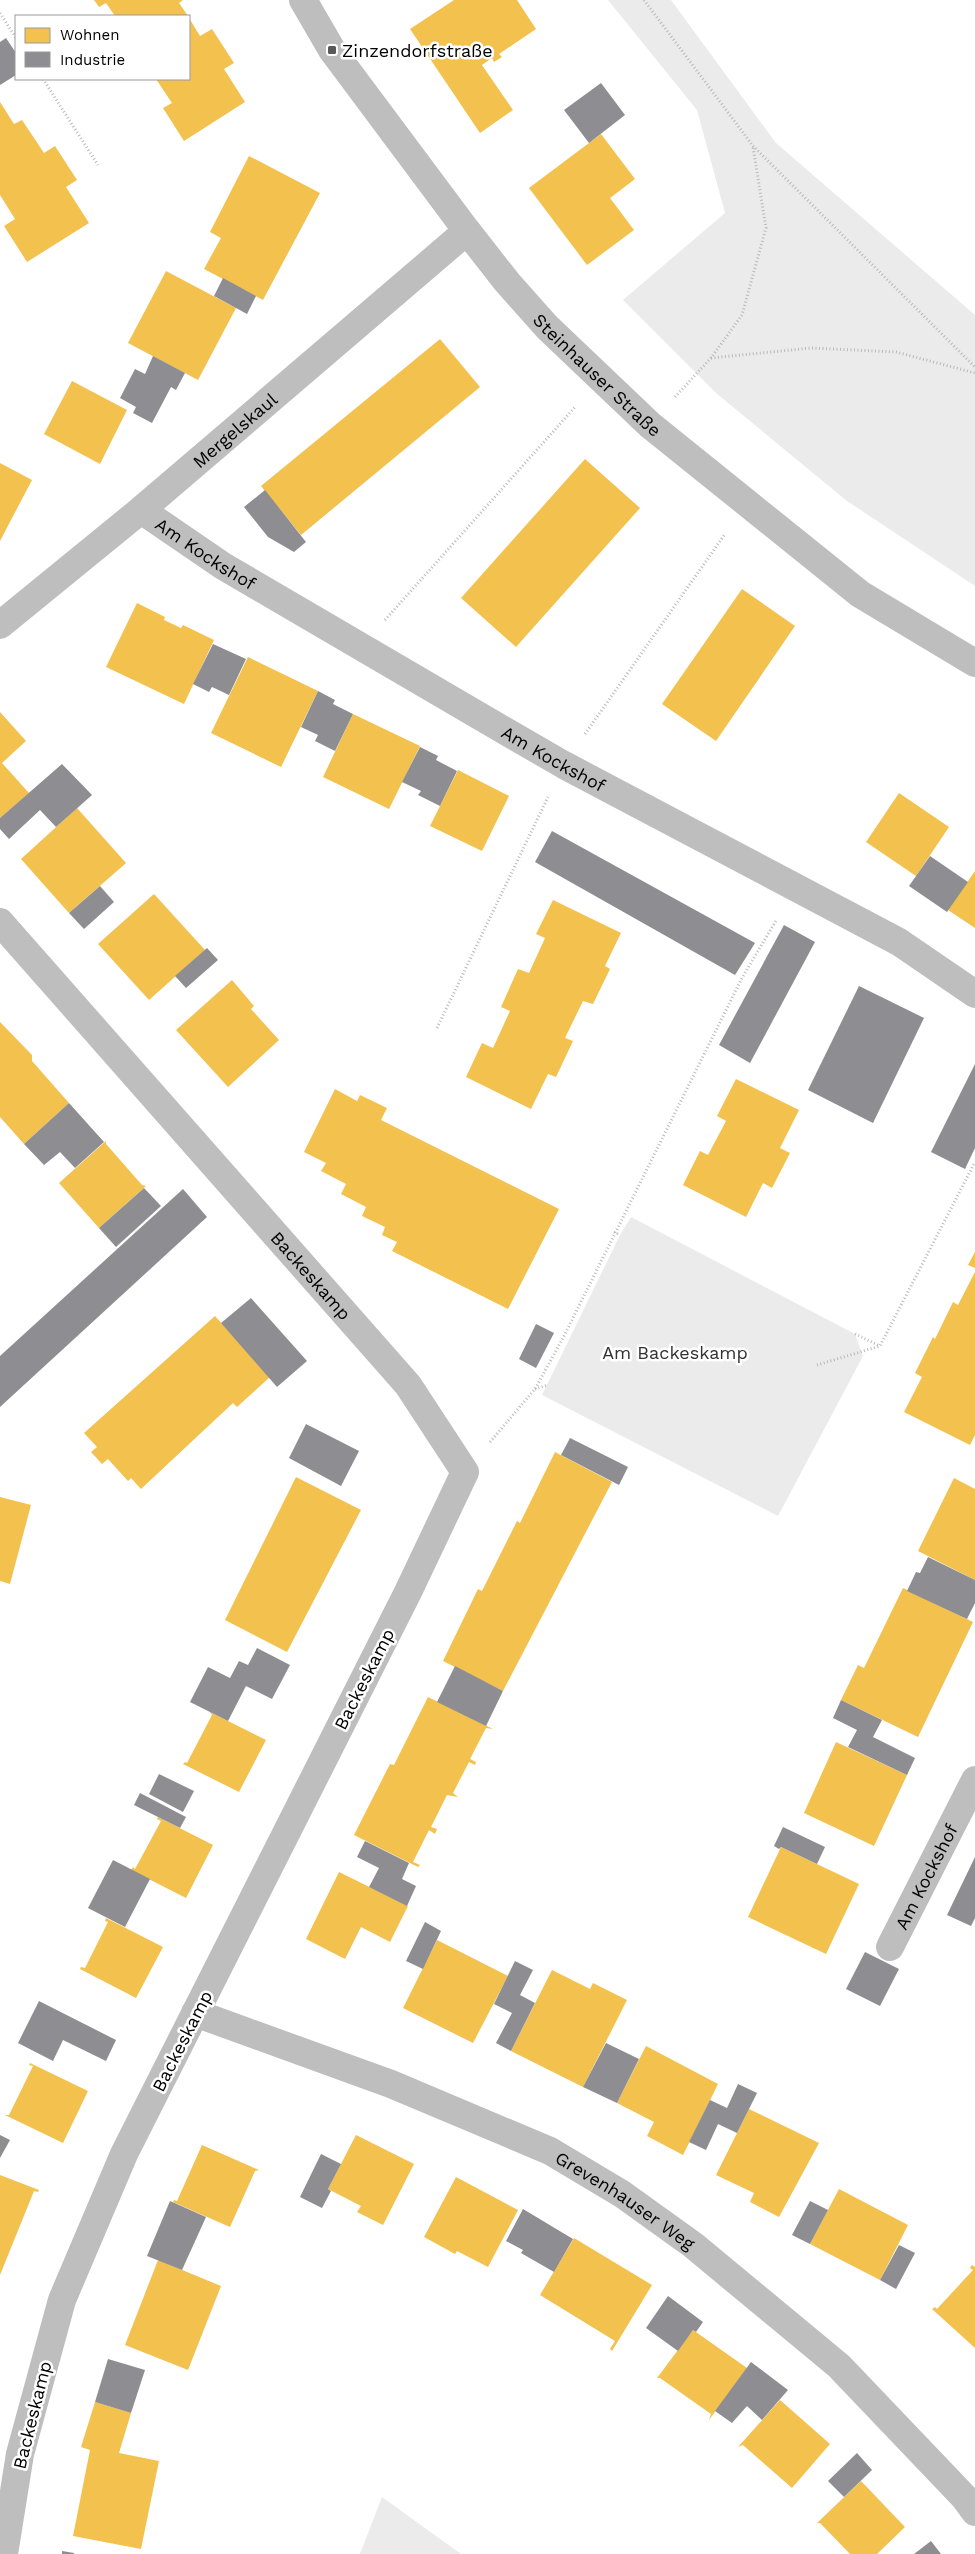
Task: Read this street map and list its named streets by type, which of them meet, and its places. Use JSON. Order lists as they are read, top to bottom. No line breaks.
{"streets":{"street":["Steinhauser Straße","Mergelskaul","Am Kockshof","Backeskamp","Grevenhauser Weg"]},"crossings":[["Steinhauser Straße","Mergelskaul"],["Mergelskaul","Am Kockshof"],["Backeskamp","Grevenhauser Weg"]],"parks":["Am Backeskamp"],"places":{"transit":["Zinzendorfstraße"]},"legend":["Wohnen","Industrie"]}
